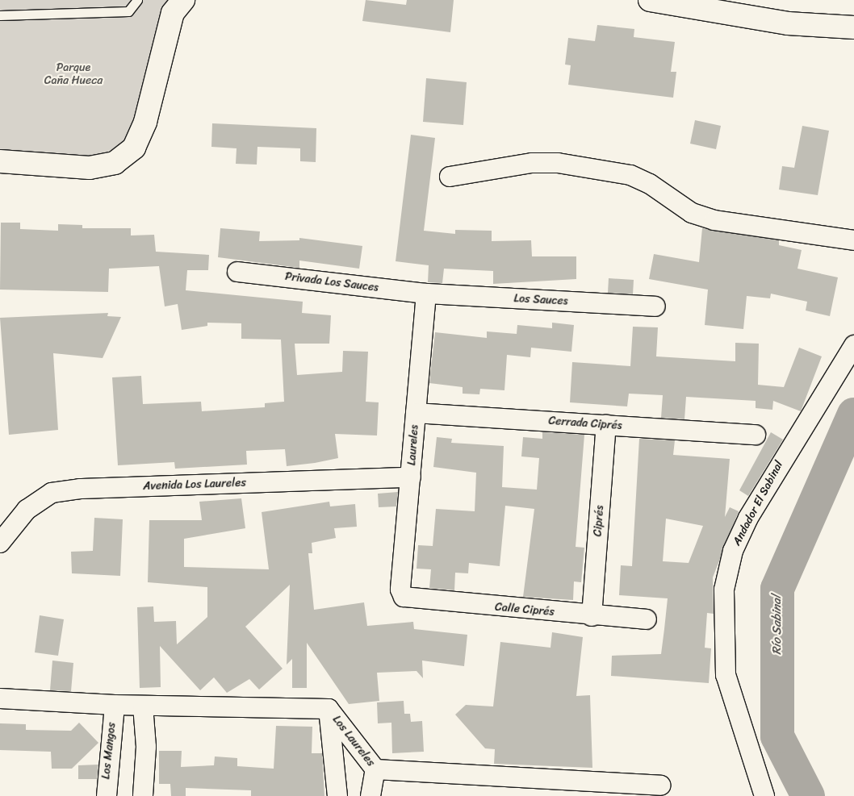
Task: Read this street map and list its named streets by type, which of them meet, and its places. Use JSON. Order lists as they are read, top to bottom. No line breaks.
{"streets":{"street":["Privada Los Sauces","Los Sauces","Cerrada Ciprés","Laureles","Avenida Los Laureles","Andador El Sabinal","Ciprés","Calle Ciprés","Los Laureles","Los Mangos"]},"crossings":[["Privada Los Sauces","Los Sauces"],["Privada Los Sauces","Laureles"],["Los Sauces","Laureles"],["Cerrada Ciprés","Laureles"],["Cerrada Ciprés","Ciprés"],["Laureles","Avenida Los Laureles"],["Laureles","Calle Ciprés"],["Ciprés","Calle Ciprés"],["Los Laureles","Los Mangos"]],"water":["Río Sabinal"],"parks":["Parque Caña Hueca"]}
